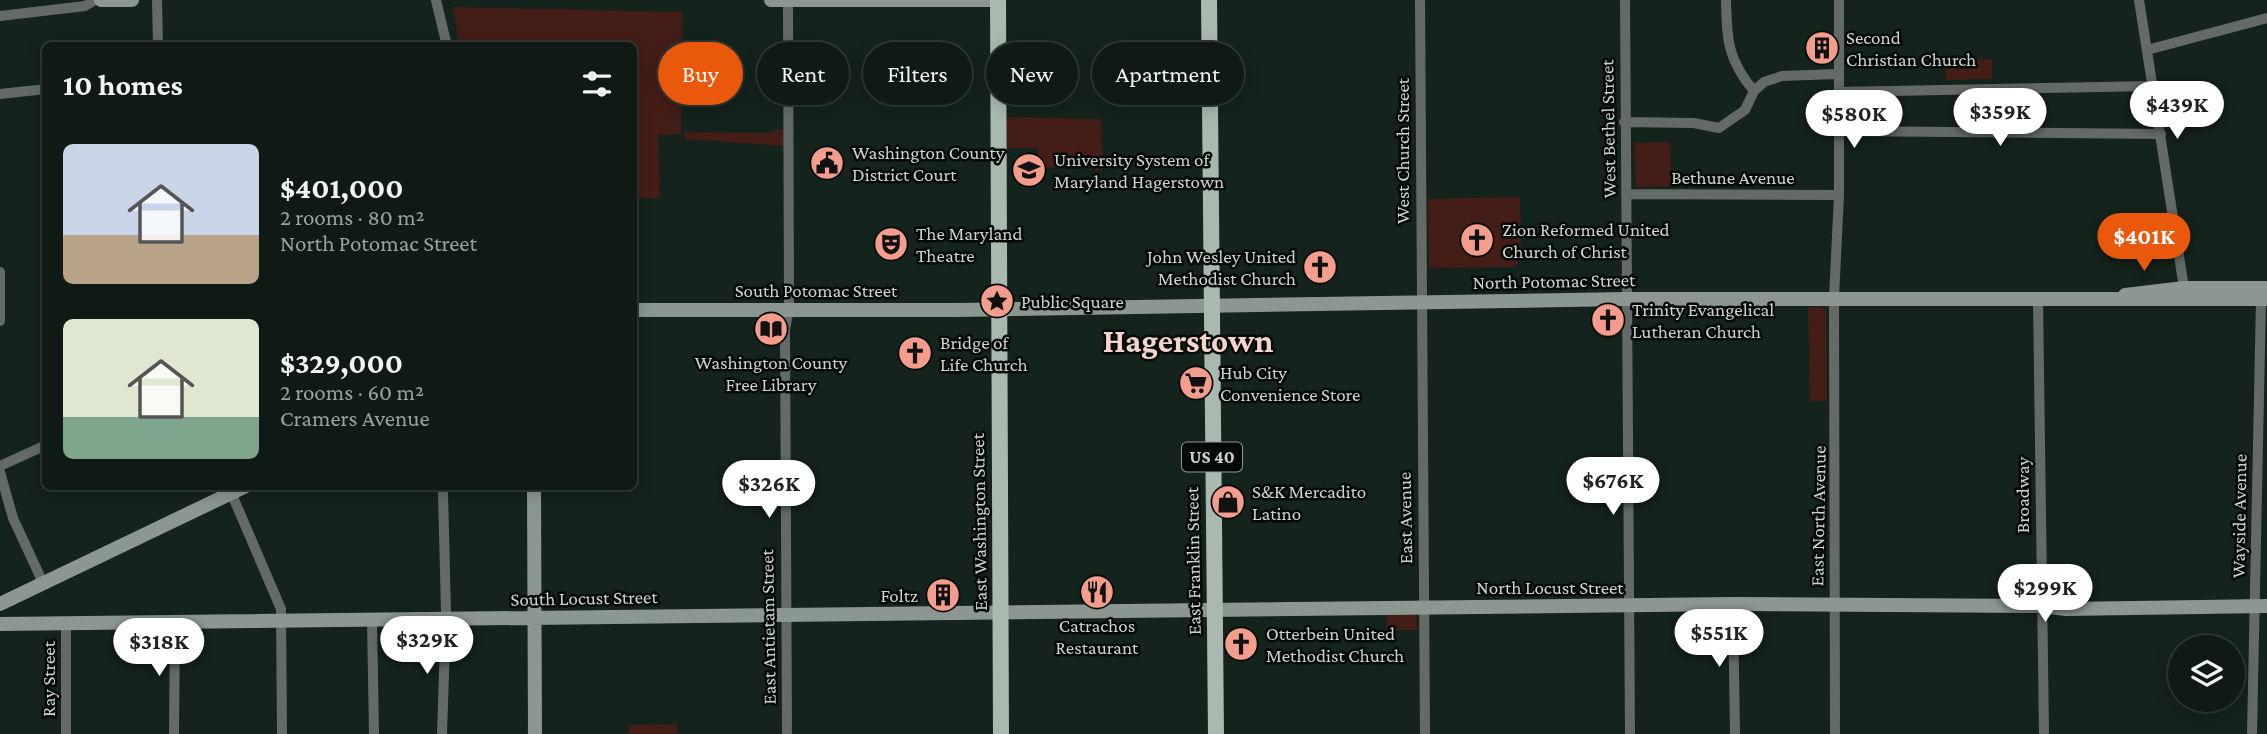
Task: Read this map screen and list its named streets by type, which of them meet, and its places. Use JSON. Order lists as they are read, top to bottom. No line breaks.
{"streets":{"main road":["North Potomac Street","South Potomac Street","US 40","East Washington Street","East Franklin Street","North Locust Street","South Locust Street"],"street":["West Bethel Street","West Church Street","Bethune Avenue","Broadway","East North Avenue","Wayside Avenue","East Avenue","East Antietam Street","Ray Street"]},"crossings":[["West Bethel Street","Bethune Avenue"],["West Bethel Street","North Potomac Street"],["West Bethel Street","North Locust Street"],["West Church Street","North Potomac Street"],["West Church Street","East Avenue"],["Bethune Avenue","East North Avenue"],["North Potomac Street","South Potomac Street"],["North Potomac Street","US 40"],["North Potomac Street","Broadway"],["North Potomac Street","East North Avenue"],["North Potomac Street","Wayside Avenue"],["North Potomac Street","East Avenue"],["North Potomac Street","East Washington Street"],["North Potomac Street","East Franklin Street"],["South Potomac Street","East Washington Street"],["South Potomac Street","East Antietam Street"],["US 40","East Franklin Street"],["Broadway","North Locust Street"],["East North Avenue","North Locust Street"],["Wayside Avenue","North Locust Street"],["East Avenue","North Locust Street"],["East Washington Street","North Locust Street"],["East Washington Street","South Locust Street"],["East Franklin Street","North Locust Street"],["North Locust Street","South Locust Street"],["South Locust Street","East Antietam Street"],["South Locust Street","Ray Street"]],"districts":["Hagerstown"],"places":{"building":["Second Christian Church","Foltz"],"public building":["Washington County District Court"],"school or university":["University System of Maryland Hagerstown"],"church":["Zion Reformed United Church of Christ","John Wesley United Methodist Church","Trinity Evangelical Lutheran Church","Bridge of Life Church","Otterbein United Methodist Church"],"theatre":["The Maryland Theatre"],"place":["Public Square"],"library":["Washington County Free Library"],"supermarket":["Hub City Convenience Store"],"shop":["S&K Mercadito Latino"],"restaurant":["Catrachos Restaurant"]},"page":{"chip":["Buy","Rent","Filters","New","Apartment"],"heading":"10 homes","price":["$439K","$359K","$580K","$401K","$676K","$326K","$299K","$551K","$329K","$318K"],"list":[{"name":"$401,000","note":"2 rooms · 80 m² · North Potomac Street"},{"name":"$329,000","note":"2 rooms · 60 m² · Cramers Avenue"}]}}
